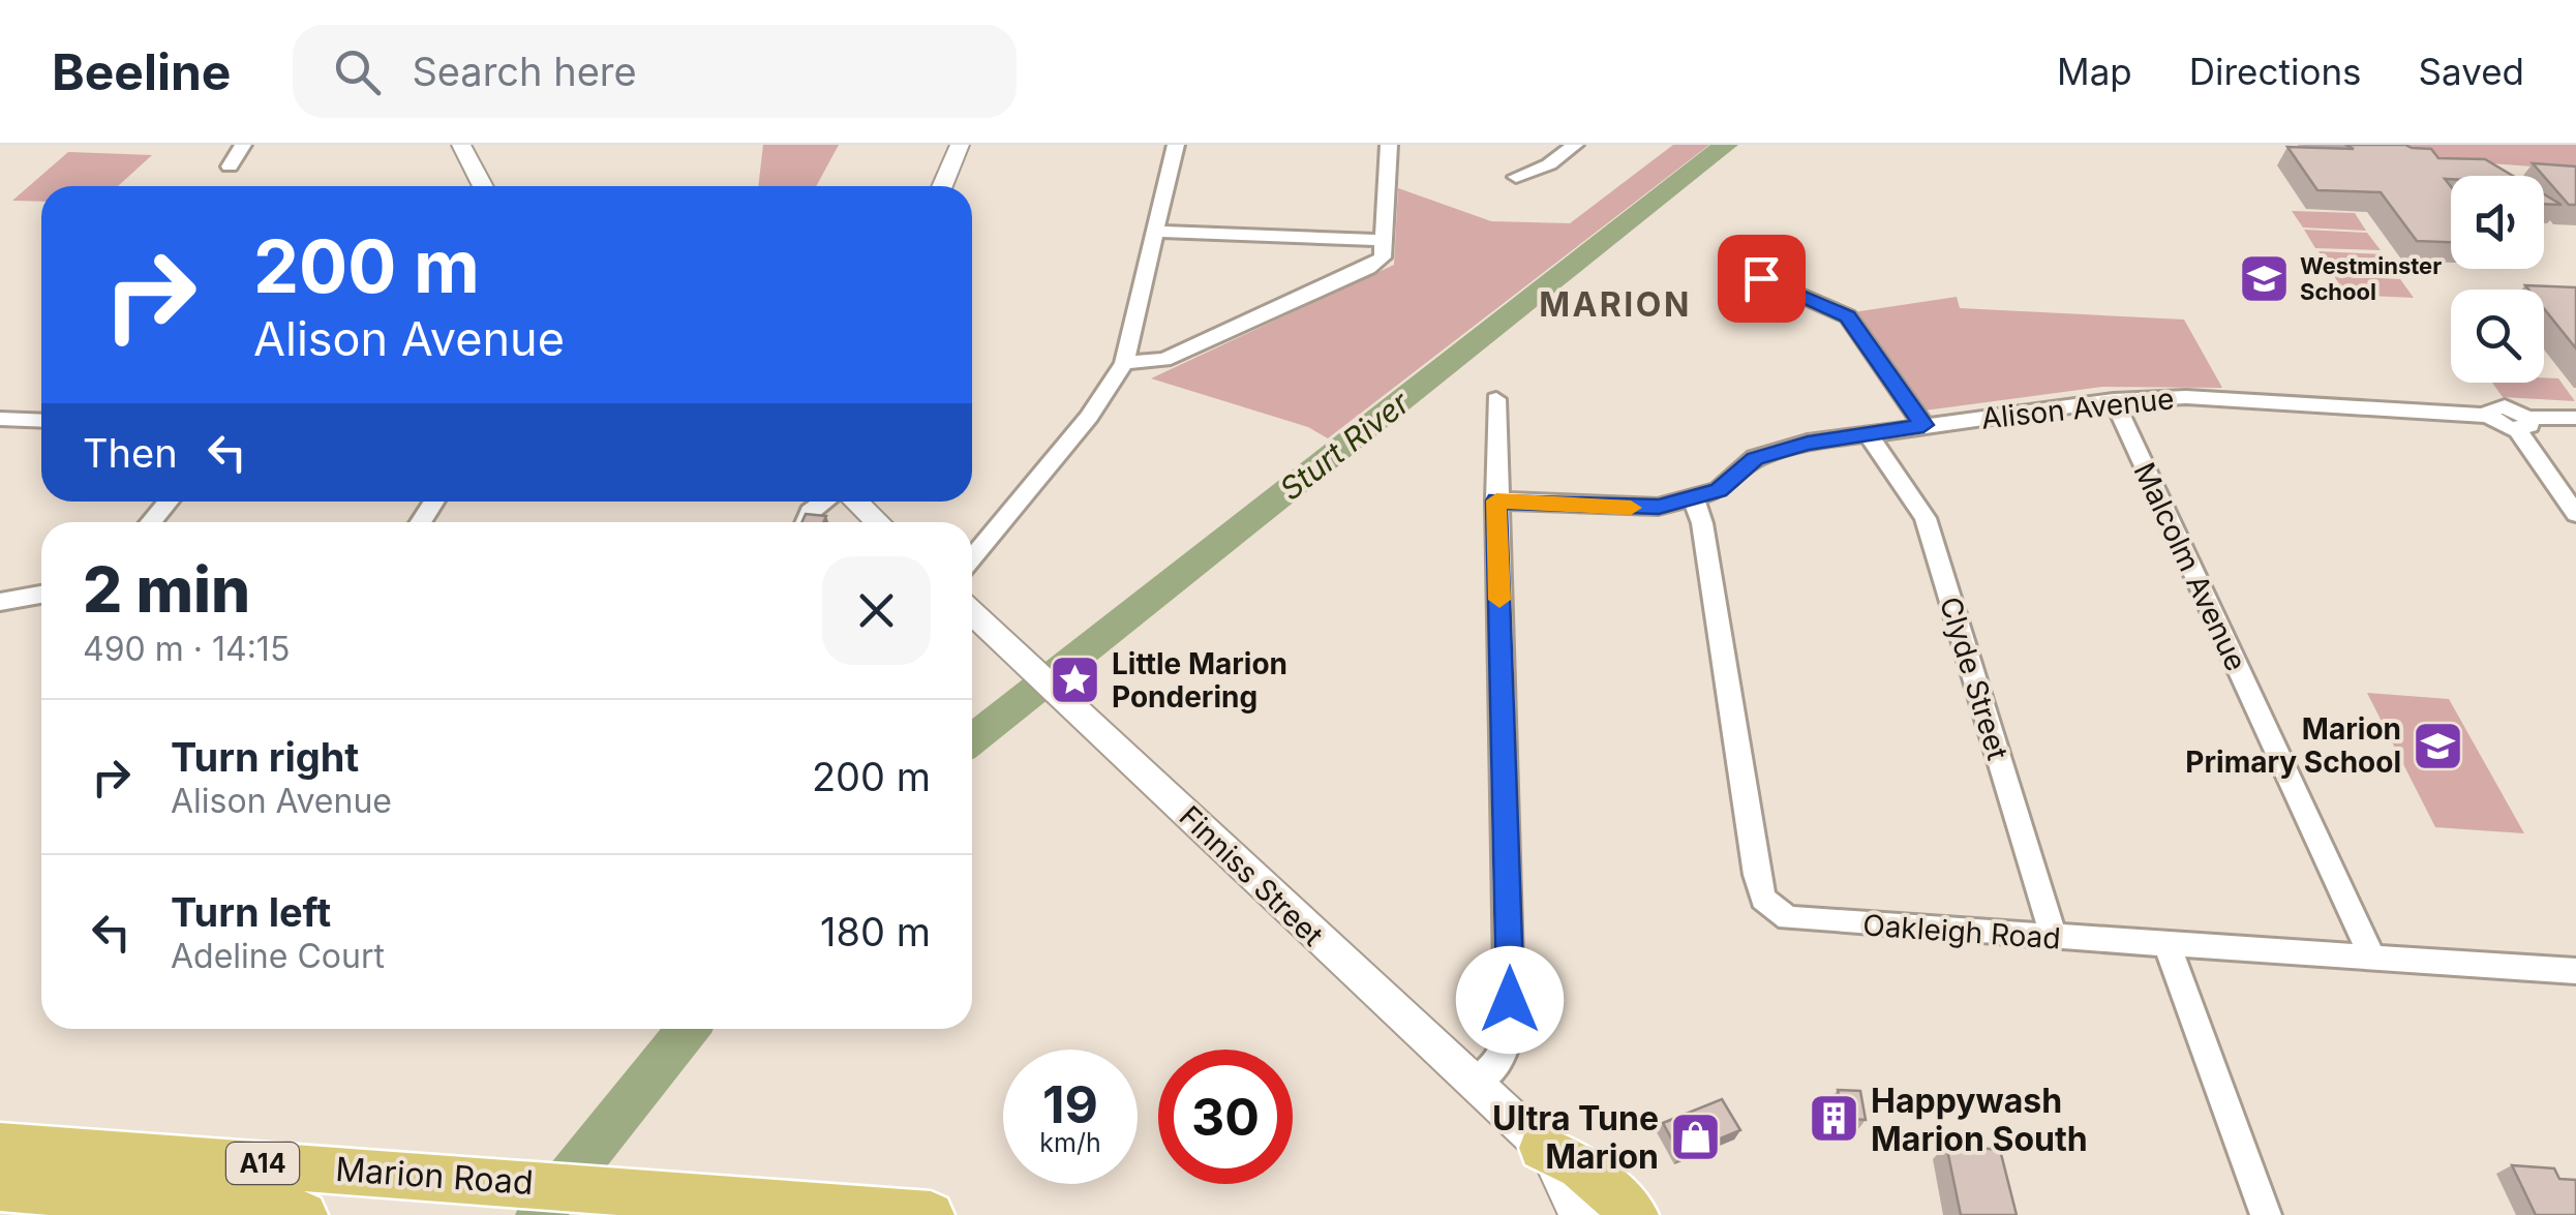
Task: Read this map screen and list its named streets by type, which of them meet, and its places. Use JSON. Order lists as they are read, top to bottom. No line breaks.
{"streets":{"main road":["A14","Marion Road"],"street":["Alison Avenue","Malcolm Avenue","Clyde Street","Finniss Street","Oakleigh Road"]},"crossings":[["Alison Avenue","Malcolm Avenue"],["Alison Avenue","Clyde Street"],["Alison Avenue","Oakleigh Road"],["Malcolm Avenue","Oakleigh Road"],["Clyde Street","Oakleigh Road"]],"districts":["MARION"],"water":["Sturt River"],"places":{"school or university":["Westminster School","Marion Primary School"],"place":["Little Marion Pondering"],"building":["Happywash Marion South"],"shop":["Ultra Tune Marion"]},"page":{"header":"Beeline","search":"Search here","nav":["Map","Directions","Saved"],"turn":["200 m","Alison Avenue"],"then":"Then","heading":["2 min","490 m · 14:15"],"list":[{"name":"Turn right","note":"Alison Avenue","value":"200 m"},{"name":"Turn left","note":"Adeline Court","value":"180 m"}],"speed":"19 km/h","limit":"30"}}
